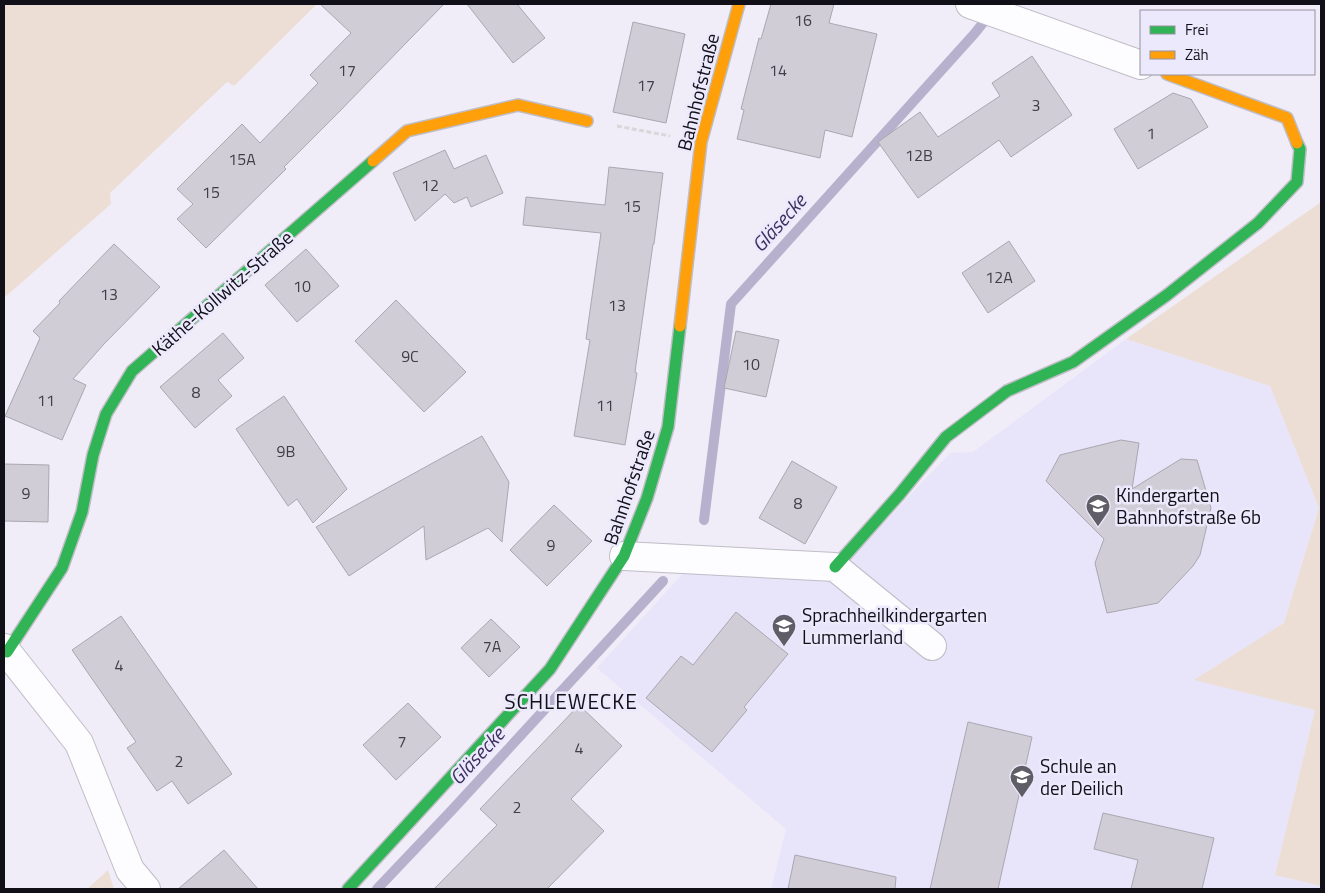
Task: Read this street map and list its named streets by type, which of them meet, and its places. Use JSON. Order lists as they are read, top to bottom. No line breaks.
{"streets":{"street":["Bahnhofstraße","Käthe-Kollwitz-Straße"]},"districts":["SCHLEWECKE"],"water":["Gläsecke"],"places":{"school or university":["Kindergarten Bahnhofstraße 6b","Sprachheilkindergarten Lummerland","Schule an der Deilich"]},"house_numbers":["16","17","14","17","3","1","12B","15A","12","15","15","12A","10","13","13","9C","10","8","11","11","9B","9","8","9","7A","4","7","4","2","2"],"legend":["Frei","Zäh"]}
